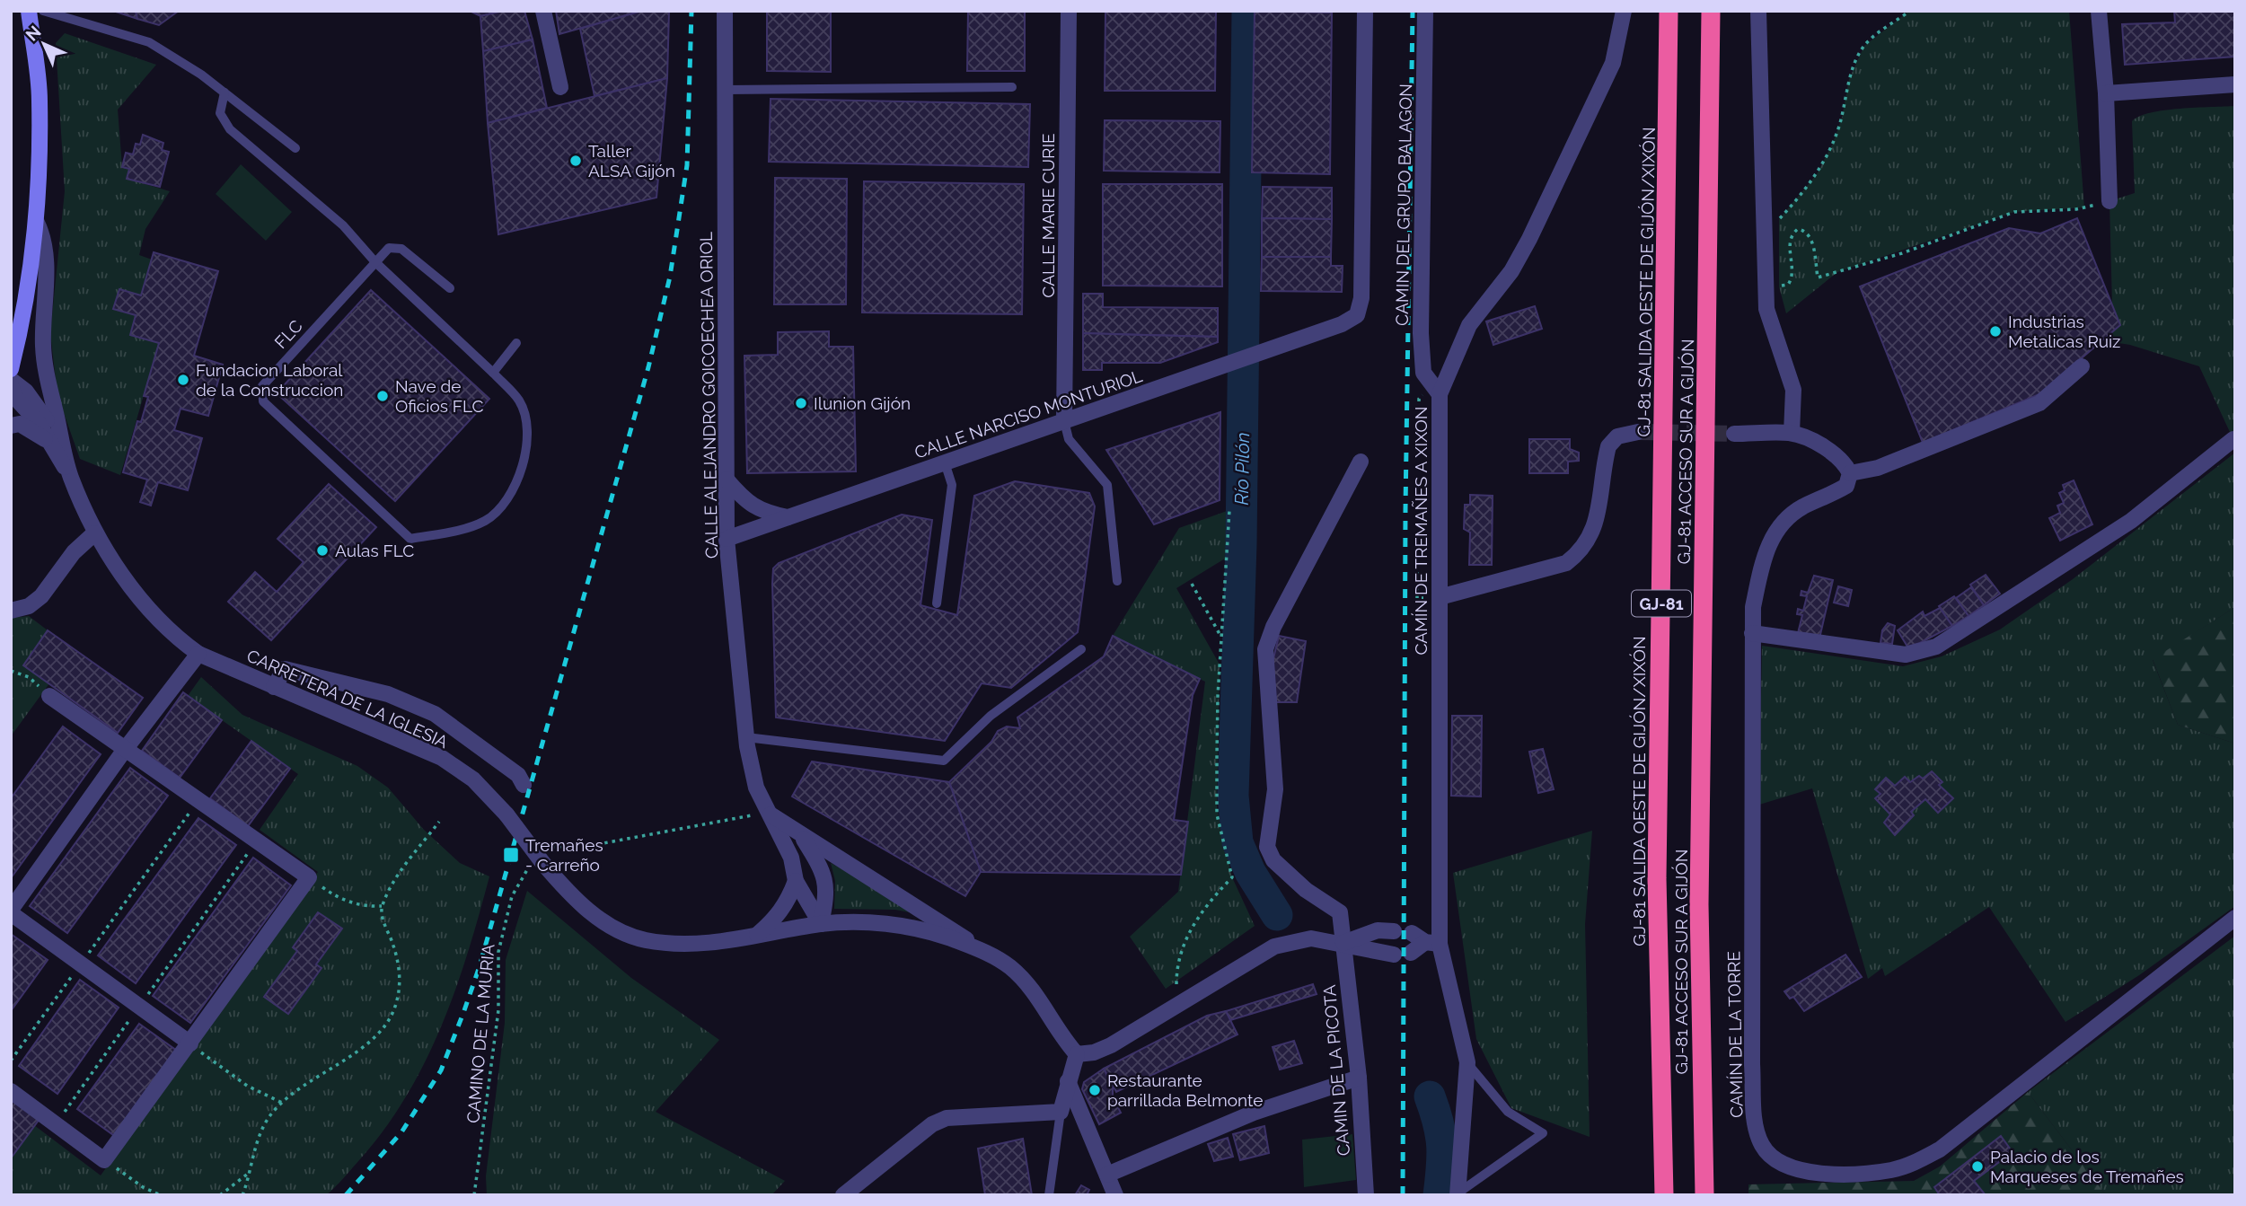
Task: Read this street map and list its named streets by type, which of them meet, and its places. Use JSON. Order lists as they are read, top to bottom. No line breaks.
{"streets":{"highway":["GJ-81 SALIDA OESTE DE GIJÓN/XIXÓN","GJ-81 ACCESO SUR A GIJÓN","GJ-81"],"street":["CAMIN DEL GRUPO BALAGON","CALLE MARIE CURIE","CALLE ALEJANDRO GOICOECHEA ORIOL","CALLE NARCISO MONTURIOL","CAMÍN DE TREMAÑES A XIXON","CARRETERA DE LA IGLESIA","CAMÍN DE LA TORRE","CAMIN DE LA PICOTA"],"lane":["FLC"],"path":["CAMINO DE LA MURIA"]},"crossings":[["CAMIN DEL GRUPO BALAGON","CAMÍN DE TREMAÑES A XIXON"],["CALLE MARIE CURIE","CALLE NARCISO MONTURIOL"],["CALLE ALEJANDRO GOICOECHEA ORIOL","CALLE NARCISO MONTURIOL"],["CALLE ALEJANDRO GOICOECHEA ORIOL","CARRETERA DE LA IGLESIA"],["CARRETERA DE LA IGLESIA","CAMINO DE LA MURIA"]],"water":["Río Pilón"],"places":{"other":["Taller ALSA Gijón","Industrias Metalicas Ruiz","Fundacion Laboral de la Construccion","Nave de Oficios FLC","Ilunion Gijón","Aulas FLC","Restaurante parrillada Belmonte","Palacio de los Marqueses de Tremañes"],"transit":["Tremañes - Carreño"]},"north":"top left"}
